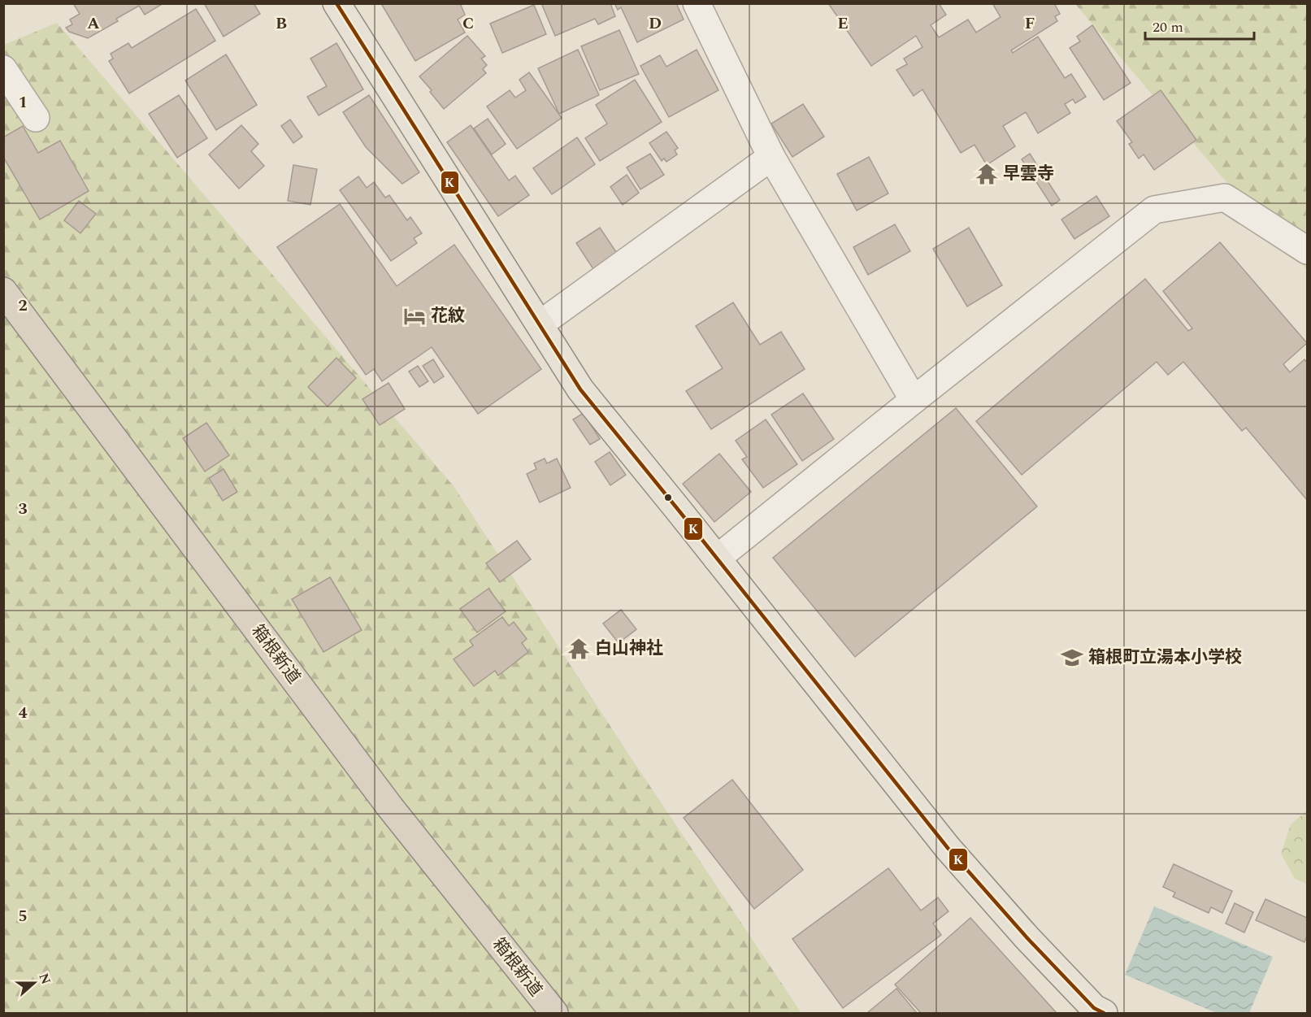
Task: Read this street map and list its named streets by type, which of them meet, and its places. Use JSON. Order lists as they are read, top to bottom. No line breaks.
{"streets":{"highway":["箱根新道"]},"places":{"temple":["早雲寺","白山神社"],"hotel":["花紋"],"school or university":["箱根町立湯本小学校"]},"lines":["transit line K"],"scale_bar":"20 m","north":"right","grid":{"columns":["A","B","C","D","E","F"],"rows":["1","2","3","4","5"]}}
